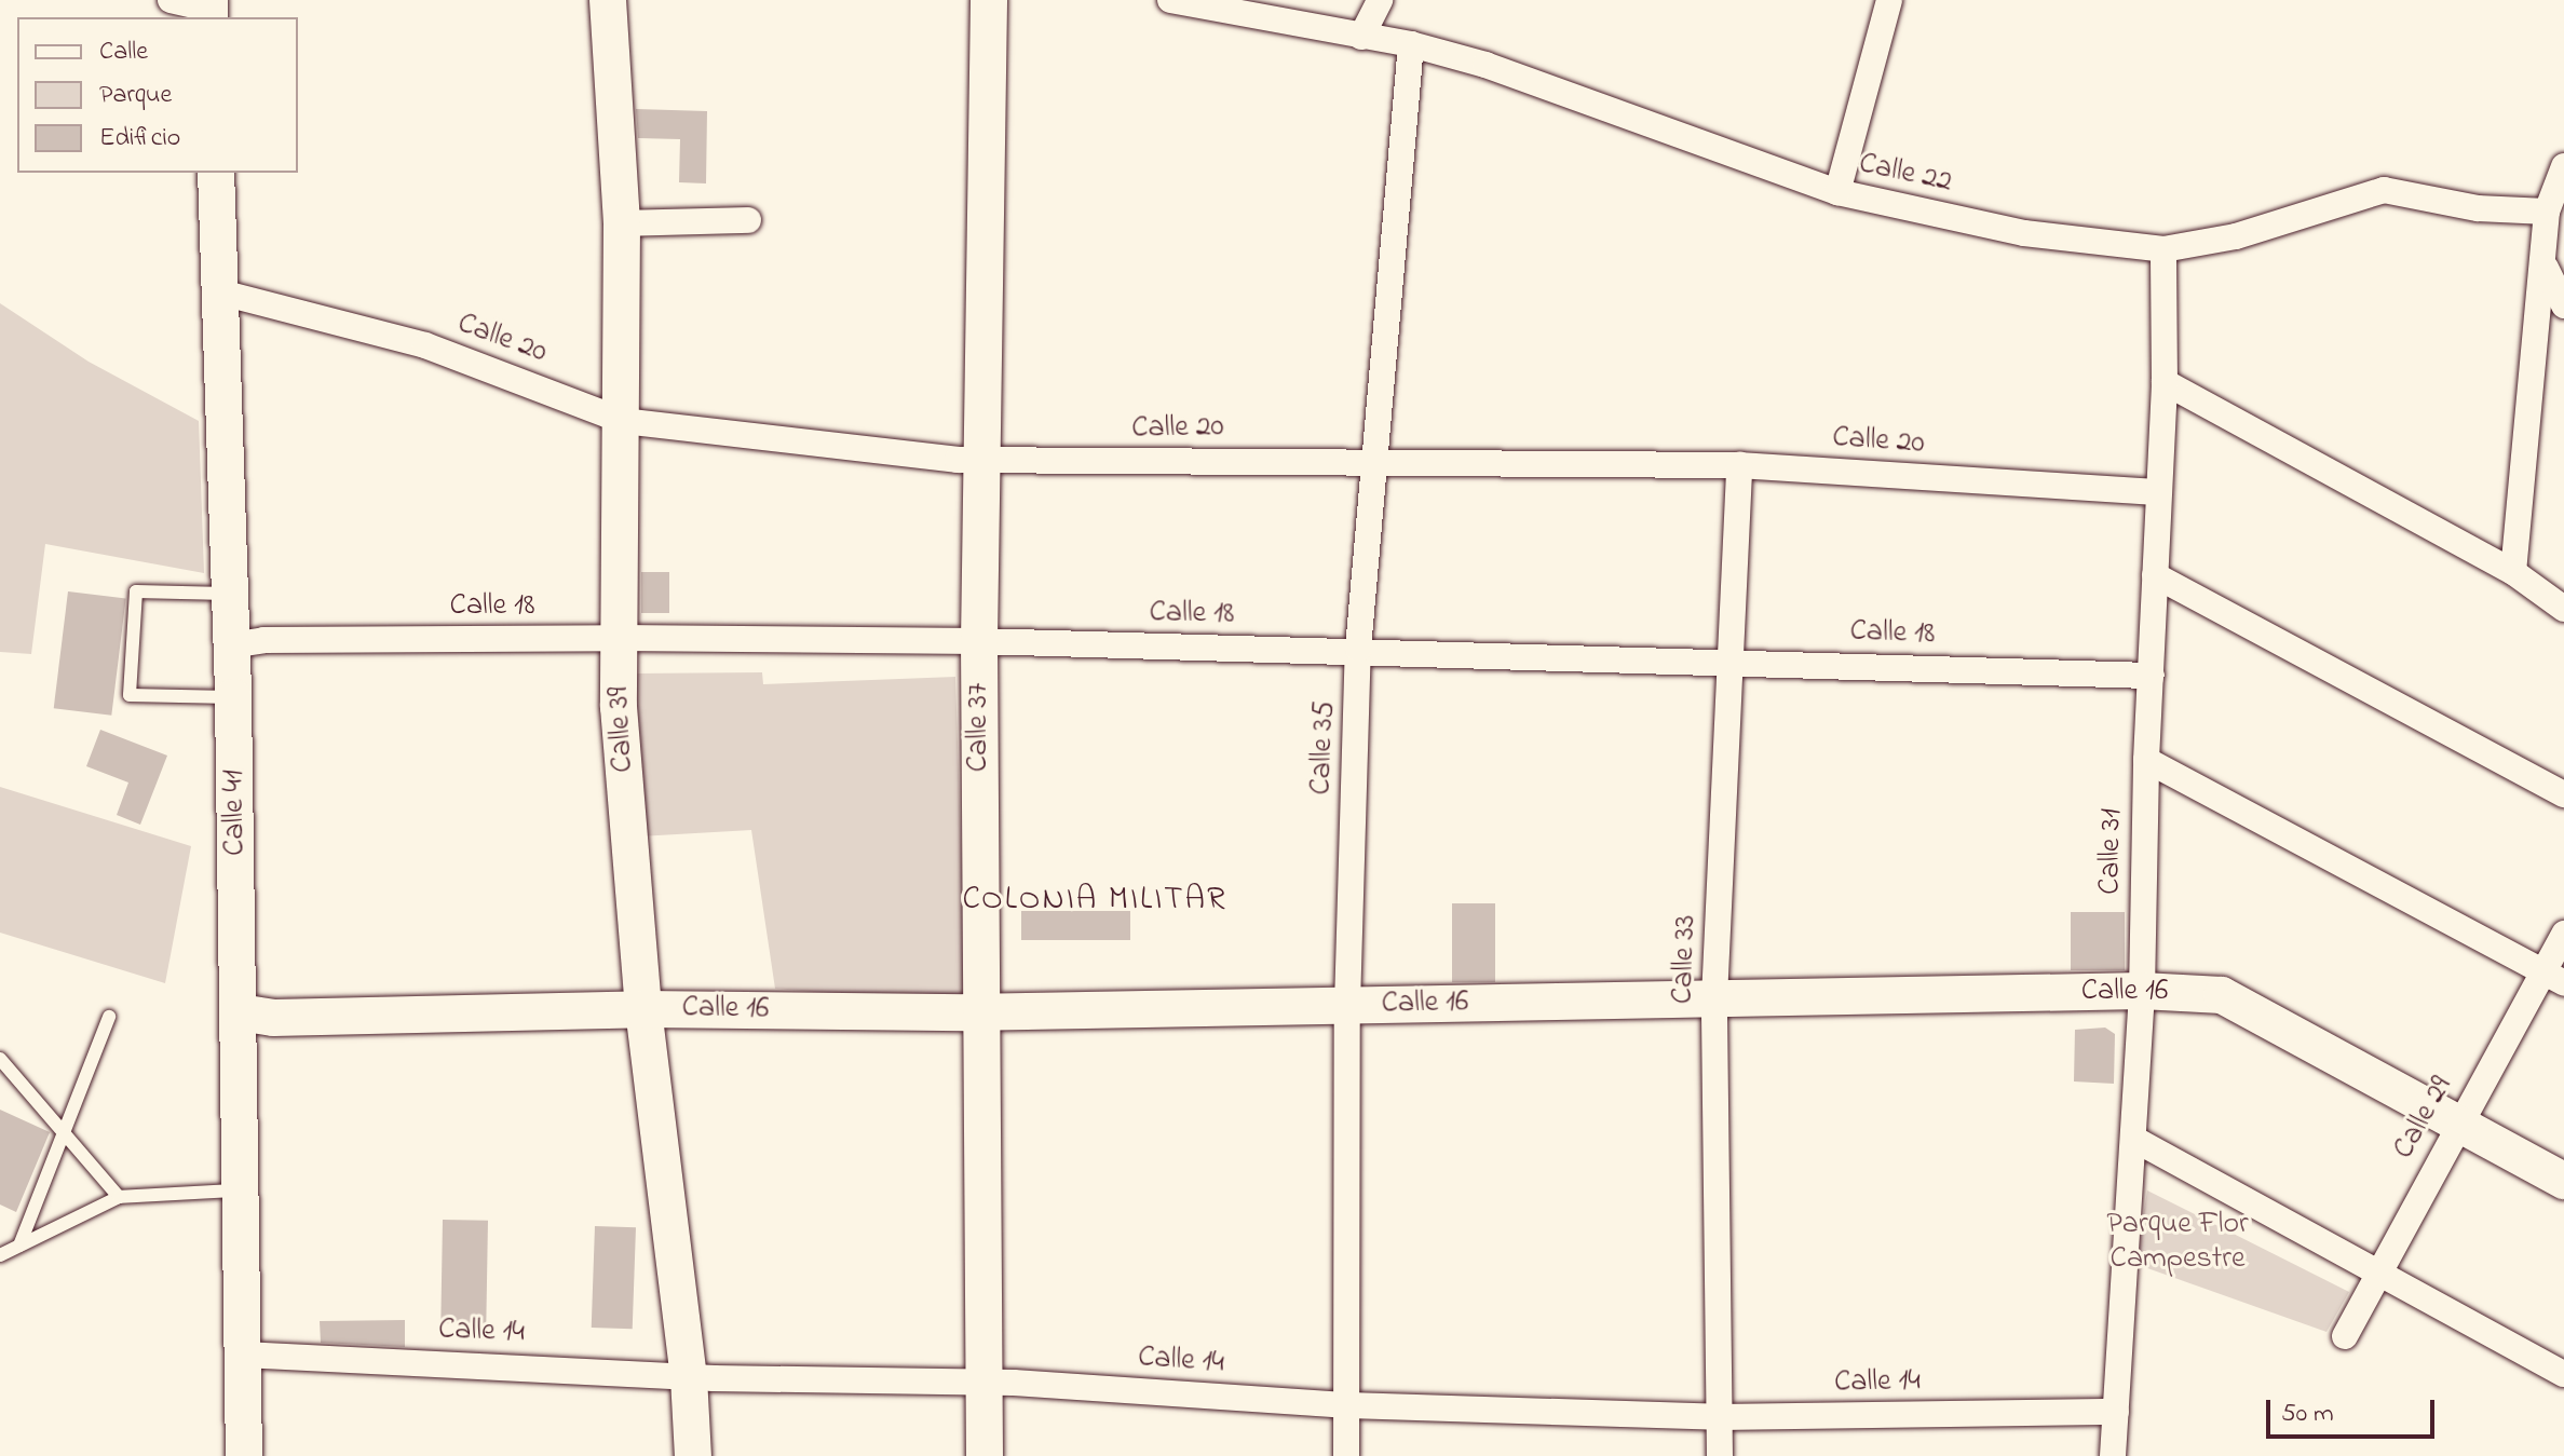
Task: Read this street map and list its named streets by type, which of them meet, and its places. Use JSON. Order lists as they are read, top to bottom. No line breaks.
{"streets":{"main road":["Calle 37","Calle 39","Calle 41","Calle 16"],"street":["Calle 22","Calle 20","Calle 18","Calle 35","Calle 31","Calle 33","Calle 29","Calle 14"]},"crossings":[["Calle 22","Calle 35"],["Calle 22","Calle 31"],["Calle 20","Calle 37"],["Calle 20","Calle 39"],["Calle 20","Calle 35"],["Calle 20","Calle 41"],["Calle 20","Calle 31"],["Calle 20","Calle 33"],["Calle 18","Calle 37"],["Calle 18","Calle 39"],["Calle 18","Calle 35"],["Calle 18","Calle 41"],["Calle 18","Calle 31"],["Calle 18","Calle 33"],["Calle 37","Calle 16"],["Calle 37","Calle 14"],["Calle 39","Calle 16"],["Calle 39","Calle 14"],["Calle 35","Calle 16"],["Calle 35","Calle 14"],["Calle 41","Calle 16"],["Calle 41","Calle 14"],["Calle 31","Calle 16"],["Calle 31","Calle 14"],["Calle 33","Calle 16"],["Calle 33","Calle 14"],["Calle 16","Calle 29"]],"districts":["COLONIA MILITAR"],"parks":["Parque Flor Campestre"],"legend":["Calle","Parque","Edificio"],"scale_bar":"50 m"}
